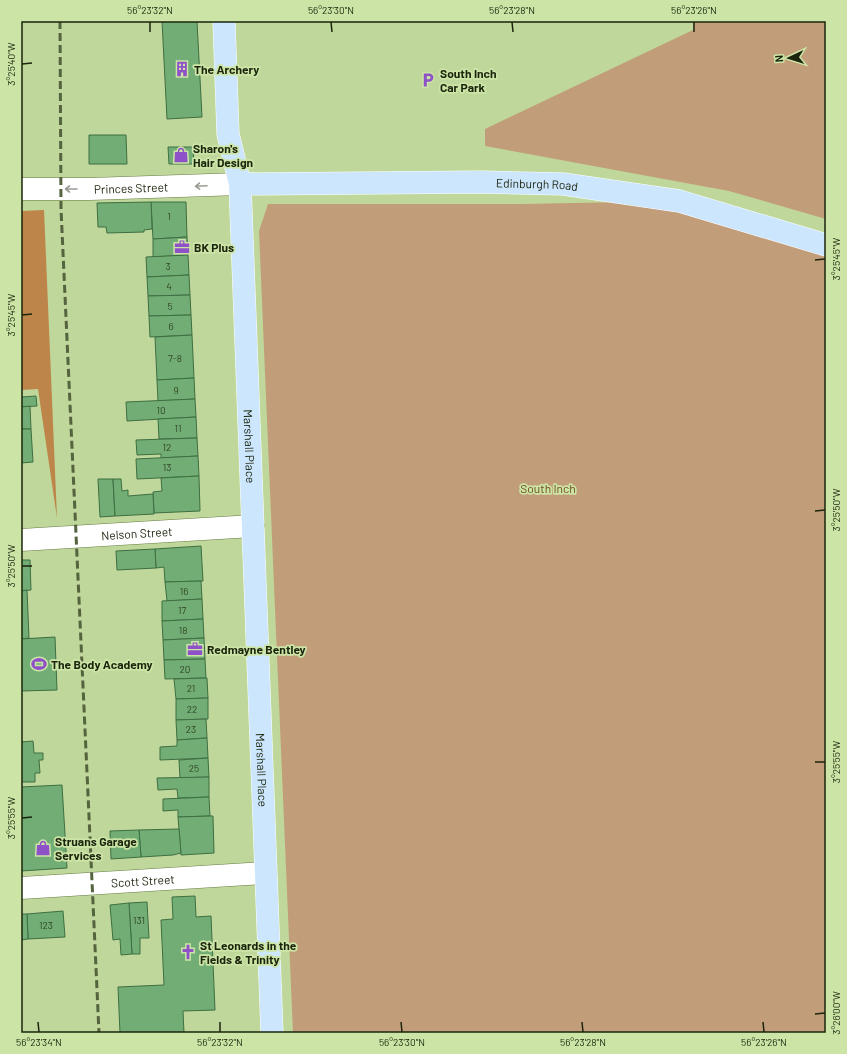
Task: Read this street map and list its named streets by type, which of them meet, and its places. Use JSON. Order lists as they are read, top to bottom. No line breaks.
{"streets":{"main road":["Edinburgh Road","Marshall Place"],"street":["Princes Street","Nelson Street","Scott Street"]},"crossings":[["Edinburgh Road","Princes Street"],["Edinburgh Road","Marshall Place"],["Princes Street","Marshall Place"],["Marshall Place","Nelson Street"],["Marshall Place","Scott Street"]],"one_way":["Princes Street"],"parks":["South Inch"],"places":{"building":["The Archery"],"parking":["South Inch Car Park"],"shop":["Sharon's Hair Design","Struans Garage Services"],"office":["BK Plus","Redmayne Bentley"],"sports":["The Body Academy"],"church":["St Leonards in the Fields & Trinity"]},"house_numbers":["1","3","4","5","6","7-8","9","10","11","12","13","16","17","18","20","21","22","23","25","131","123"],"north":"left","coordinates":["56°23'32\"N","56°23'30\"N","56°23'28\"N","56°23'26\"N","3°25'40\"W","3°25'45\"W","3°25'50\"W","3°25'55\"W","3°26'00\"W","56°23'34\"N"]}
